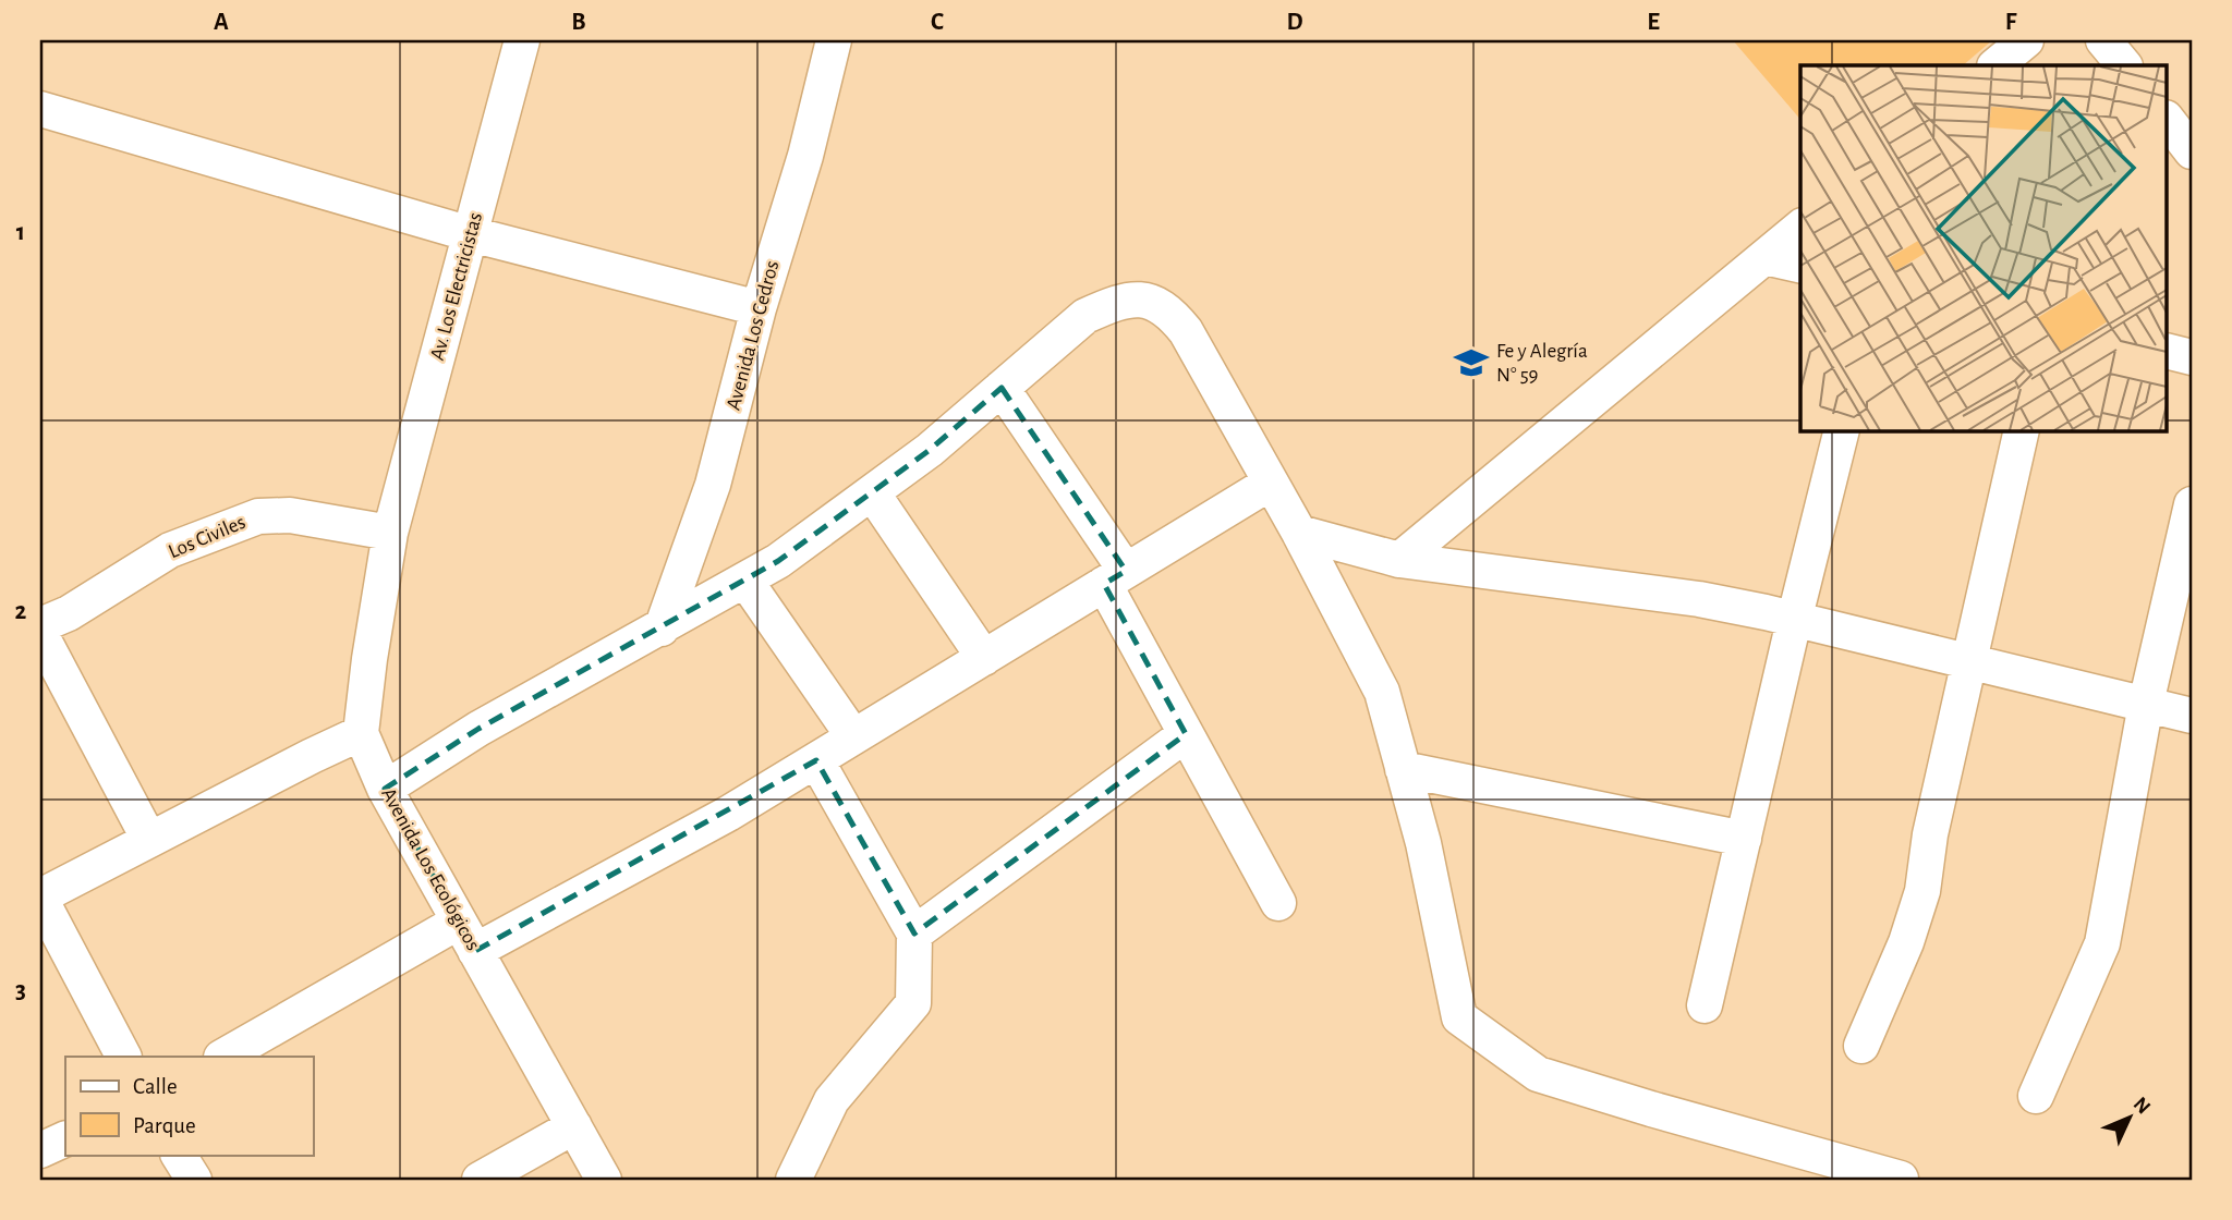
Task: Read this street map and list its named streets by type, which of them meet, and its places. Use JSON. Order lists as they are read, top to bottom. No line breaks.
{"streets":{"street":["Av. Los Electricistas","Avenida Los Cedros","Los Civiles","Avenida Los Ecológicos"]},"crossings":[["Av. Los Electricistas","Los Civiles"]],"places":{"school or university":["Fe y Alegría N° 59"]},"legend":["Calle","Parque"],"north":"top right","grid":{"columns":["A","B","C","D","E","F"],"rows":["1","2","3"]}}
